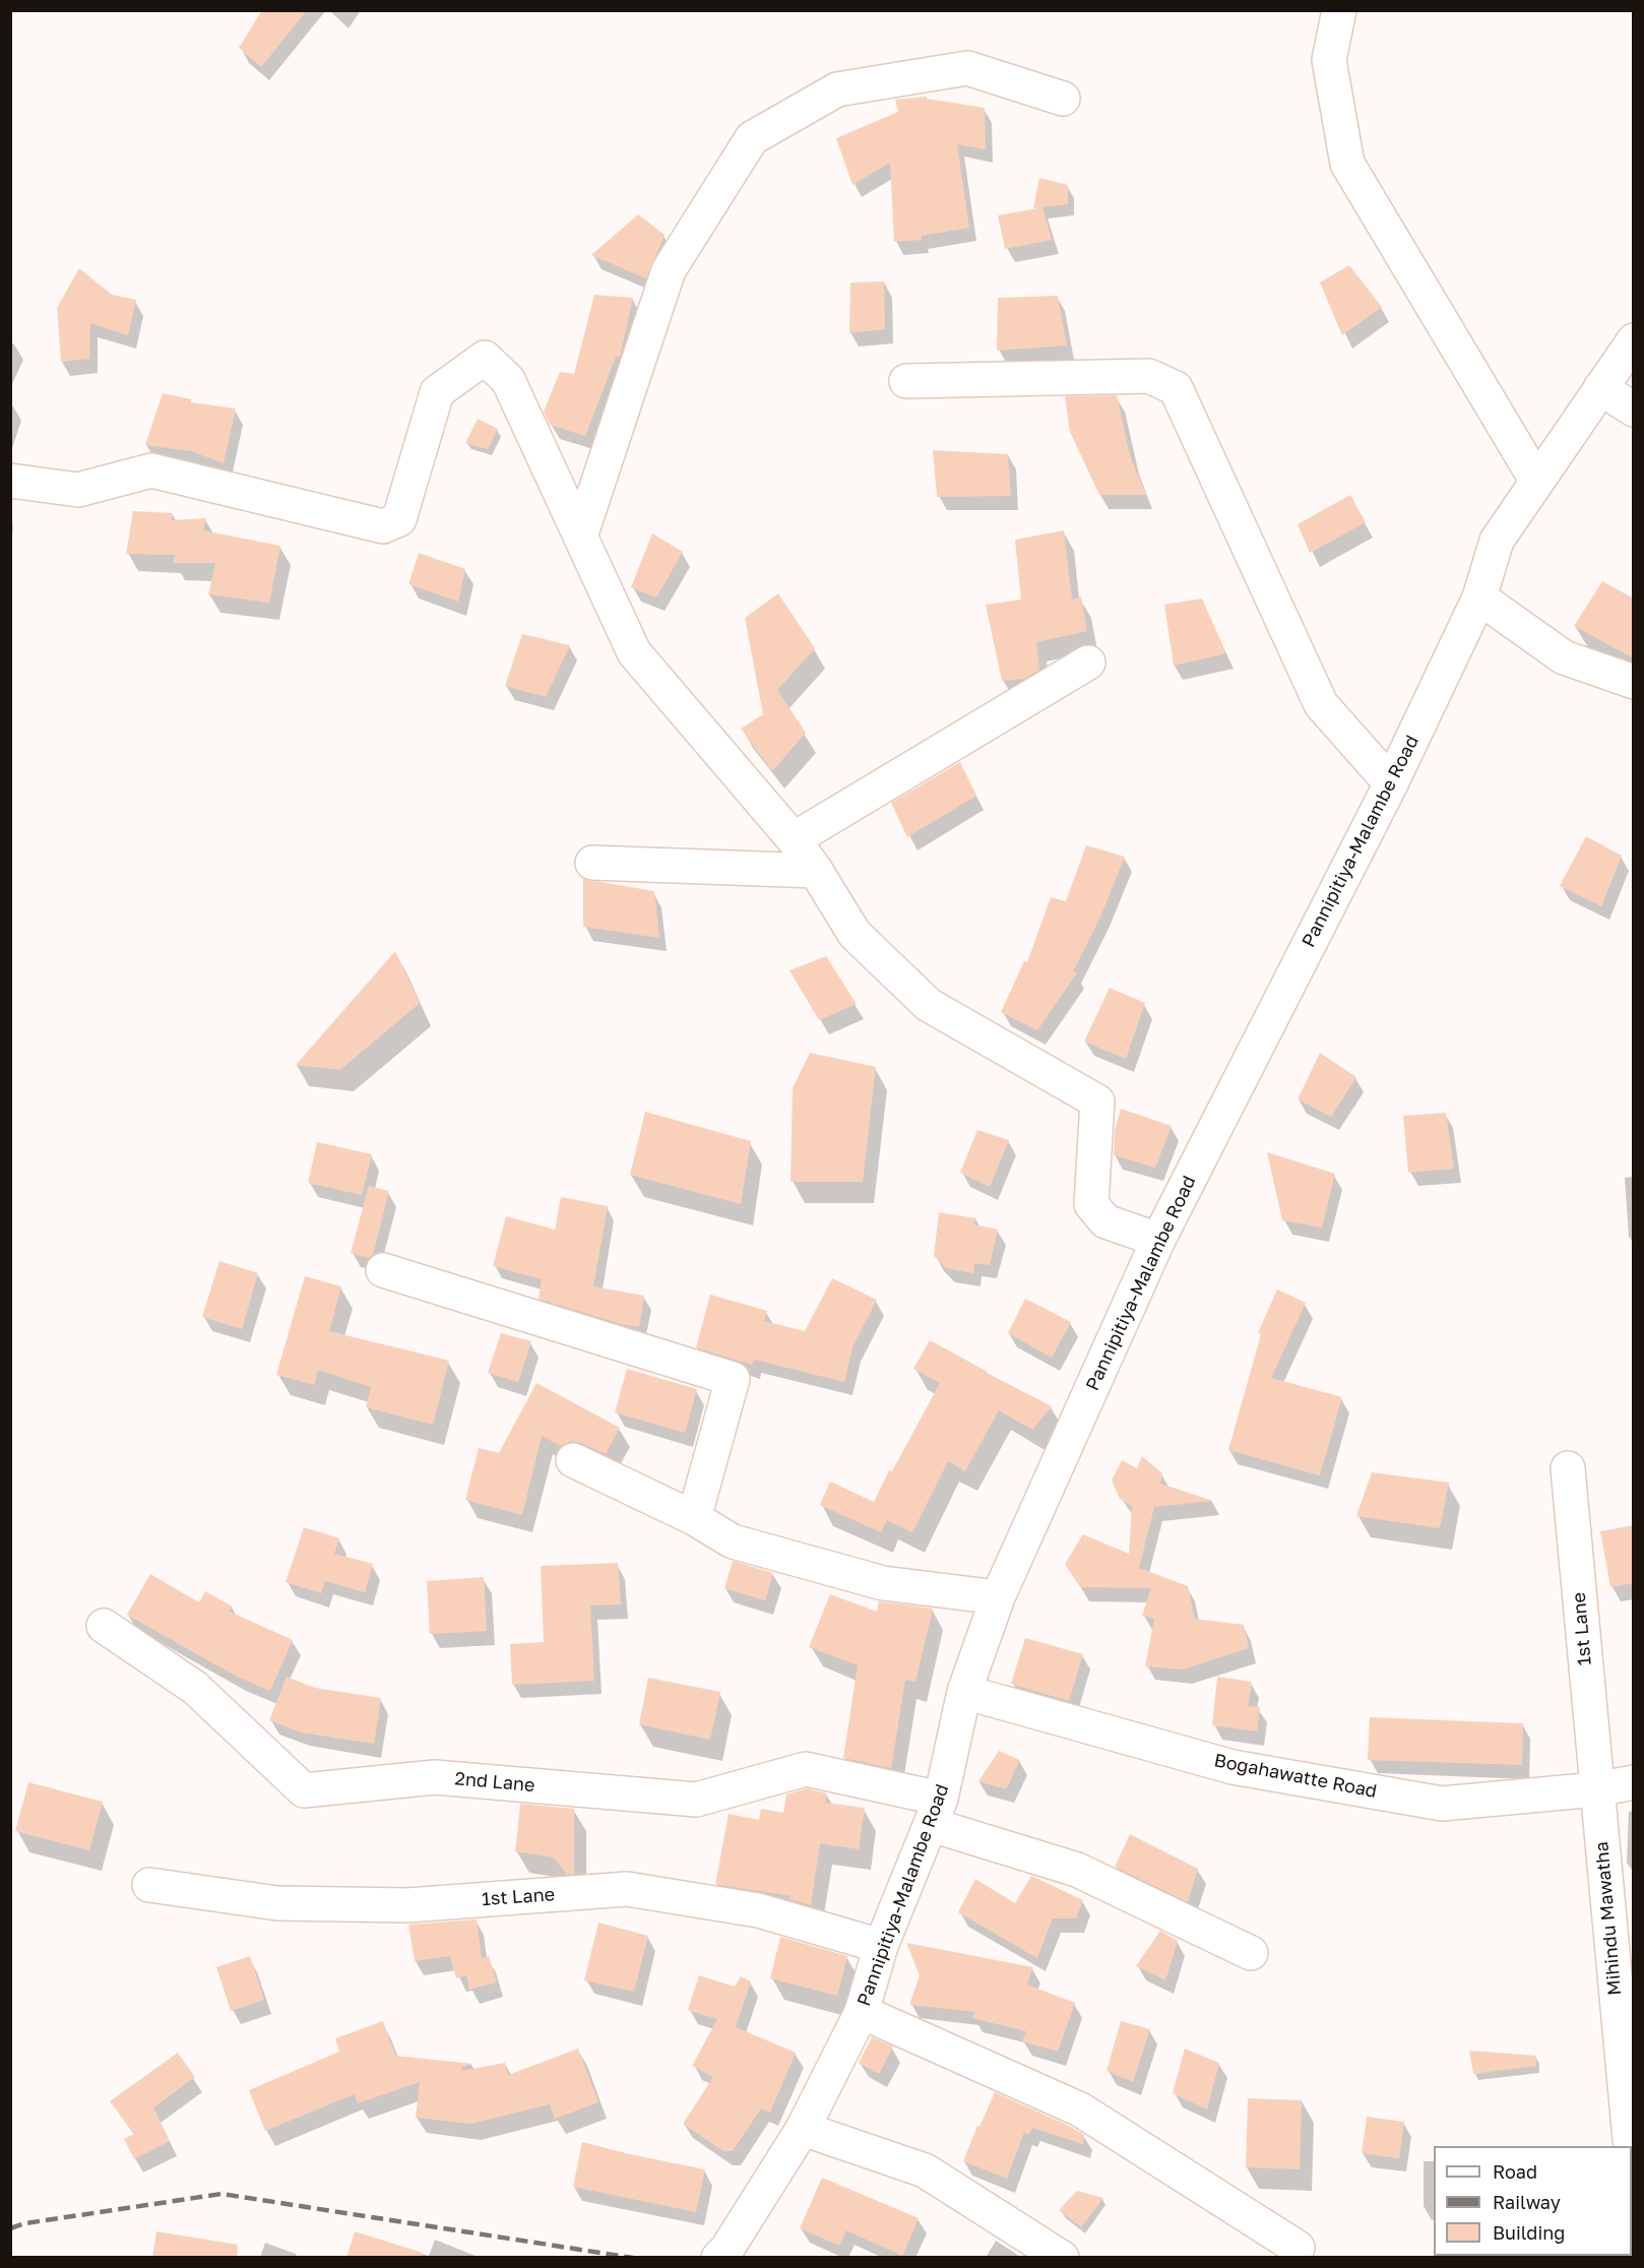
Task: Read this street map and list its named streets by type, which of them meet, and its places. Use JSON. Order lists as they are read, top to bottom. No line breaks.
{"streets":{"street":["Pannipitiya-Malambe Road","1st Lane","Bogahawatte Road","2nd Lane","Mihindu Mawatha"]},"crossings":[["Pannipitiya-Malambe Road","1st Lane"],["Pannipitiya-Malambe Road","Bogahawatte Road"],["Pannipitiya-Malambe Road","2nd Lane"],["1st Lane","Bogahawatte Road"],["1st Lane","Mihindu Mawatha"],["Bogahawatte Road","Mihindu Mawatha"]],"legend":["Road","Railway","Building"]}
